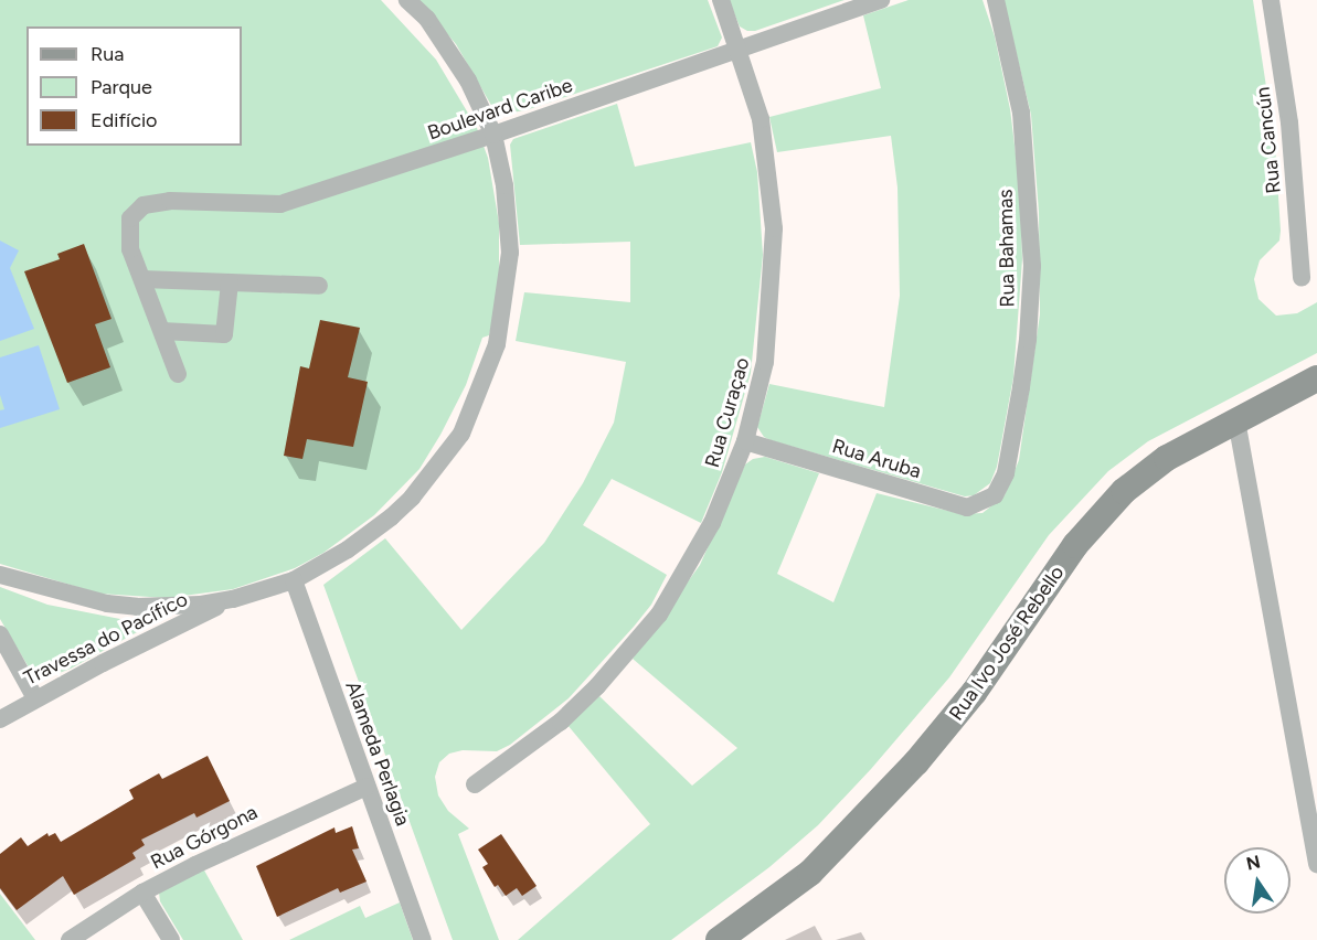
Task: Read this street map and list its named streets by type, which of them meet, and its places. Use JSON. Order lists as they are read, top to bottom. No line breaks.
{"streets":{"street":["Boulevard Caribe","Rua Cancún","Rua Bahamas","Rua Curaçao","Rua Aruba","Travessa do Pacífico","Rua Ivo José Rebello","Alameda Perlagia","Rua Górgona"]},"crossings":[["Boulevard Caribe","Rua Curaçao"],["Rua Bahamas","Rua Aruba"],["Rua Curaçao","Rua Aruba"],["Alameda Perlagia","Rua Górgona"]],"legend":["Rua","Parque","Edifício"],"north":"top"}
